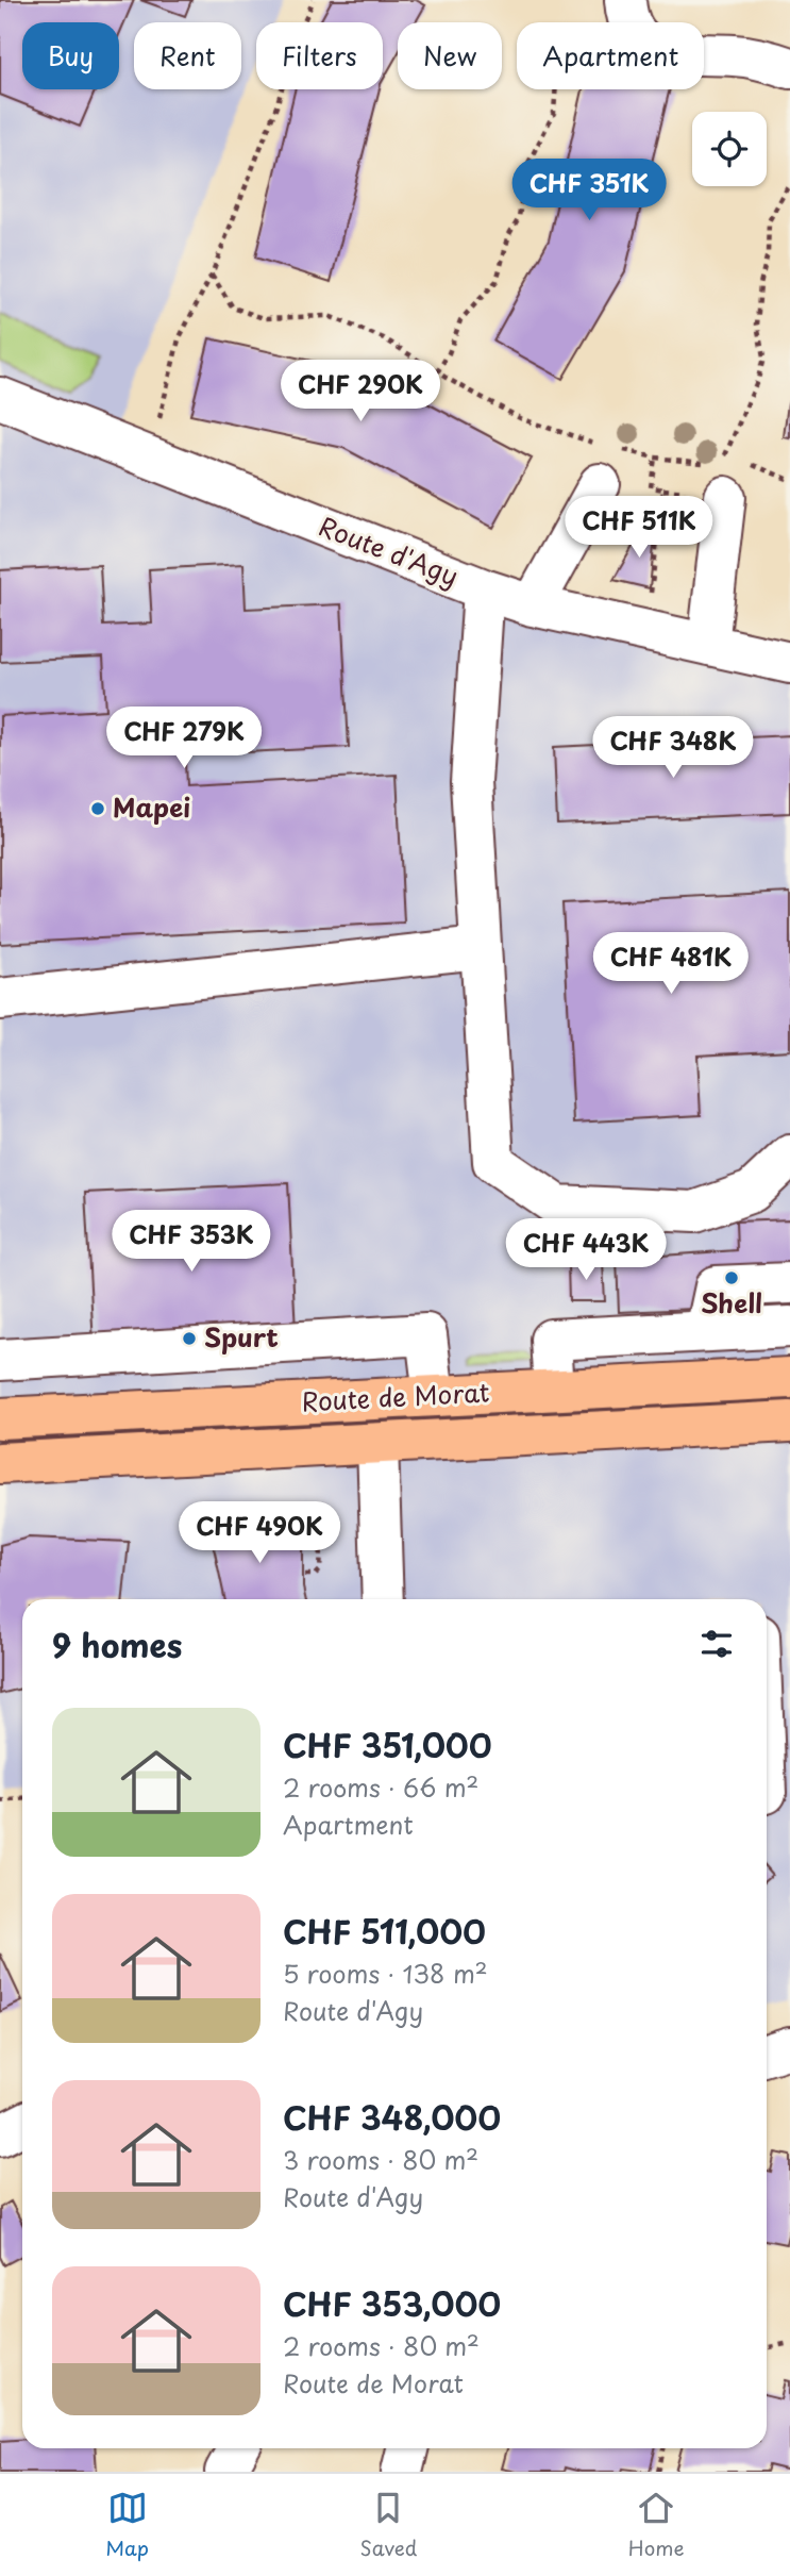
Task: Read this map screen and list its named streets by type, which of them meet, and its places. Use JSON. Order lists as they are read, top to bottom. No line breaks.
{"streets":{"main road":["Route de Morat"],"street":["Route d'Agy"]},"places":["Mapei","Shell","Spurt"],"page":{"chip":["Buy","Rent","Filters","New","Apartment"],"price":["CHF 351K","CHF 290K","CHF 511K","CHF 279K","CHF 348K","CHF 481K","CHF 353K","CHF 443K","CHF 490K"],"heading":"9 homes","list":[{"name":"CHF 351,000","note":"2 rooms · 66 m² · Apartment"},{"name":"CHF 511,000","note":"5 rooms · 138 m² · Route d'Agy"},{"name":"CHF 348,000","note":"3 rooms · 80 m² · Route d'Agy"},{"name":"CHF 353,000","note":"2 rooms · 80 m² · Route de Morat"}],"tabs":["Map","Saved","Home"]}}
